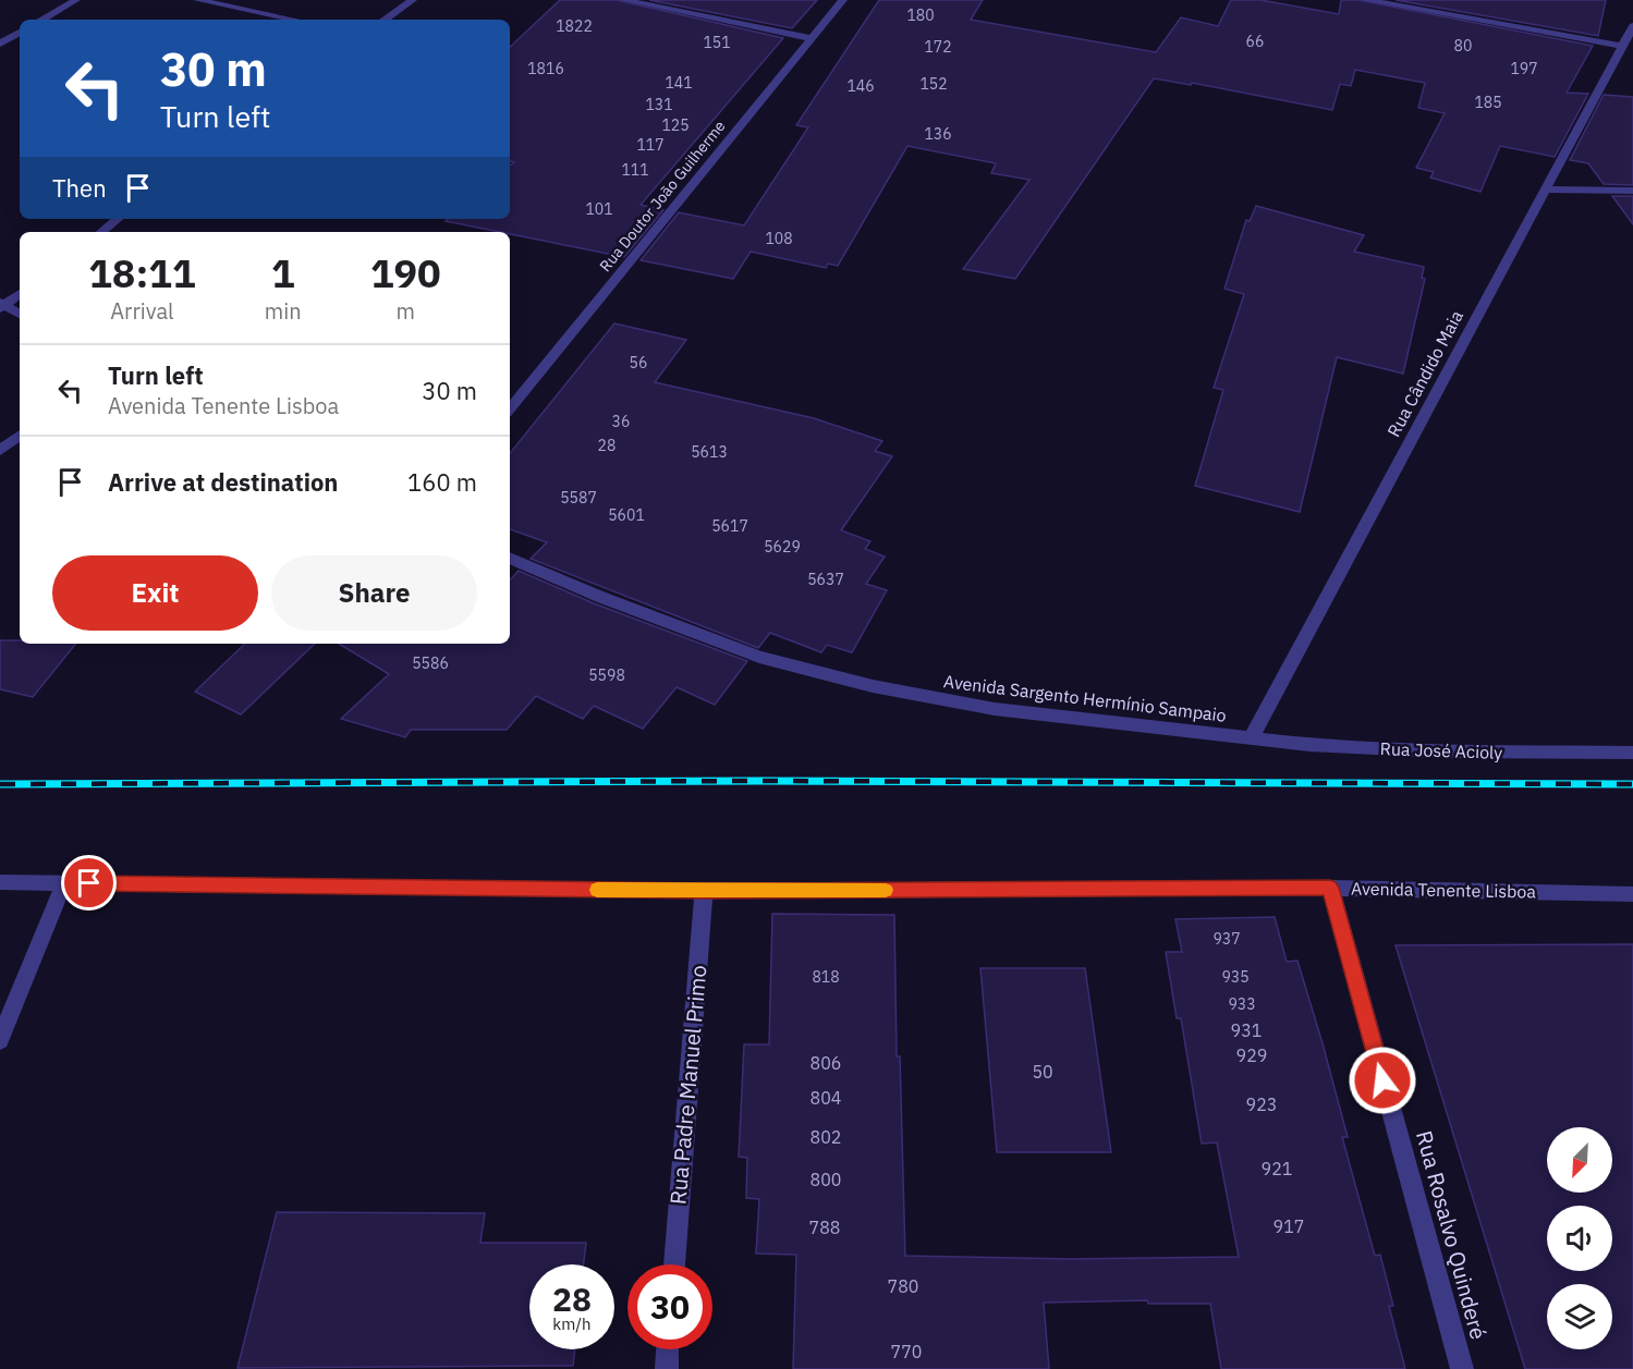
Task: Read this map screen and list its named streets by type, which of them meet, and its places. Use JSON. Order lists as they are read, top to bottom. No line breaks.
{"streets":{"street":["Rua Doutor João Guilherme","Rua Cândido Maia","Avenida Sargento Hermínio Sampaio","Rua José Acioly","Avenida Tenente Lisboa","Rua Padre Manuel Primo","Rua Rosalvo Quinderé"]},"crossings":[["Rua Cândido Maia","Avenida Sargento Hermínio Sampaio"],["Rua Cândido Maia","Rua José Acioly"],["Avenida Sargento Hermínio Sampaio","Rua José Acioly"],["Avenida Tenente Lisboa","Rua Padre Manuel Primo"],["Avenida Tenente Lisboa","Rua Rosalvo Quinderé"]],"house_numbers":["180","1822","66","151","80","172","1816","197","141","152","146","185","131","125","136","117","111","101","108","56","36","28","5613","5587","5601","5617","5629","5637","5586","5598","937","818","935","933","931","929","806","50","804","923","802","921","800","917","788","780","770"],"north":"bottom left","page":{"turn":["30 m","Turn left"],"then":"Then","eta":["18:11","Arrival","1","min","190","m"],"list":[{"name":"Turn left","note":"Avenida Tenente Lisboa","value":"30 m"},{"name":"Arrive at destination","value":"160 m"}],"buttons":["Exit","Share"],"speed":"28 km/h","limit":"30"}}
